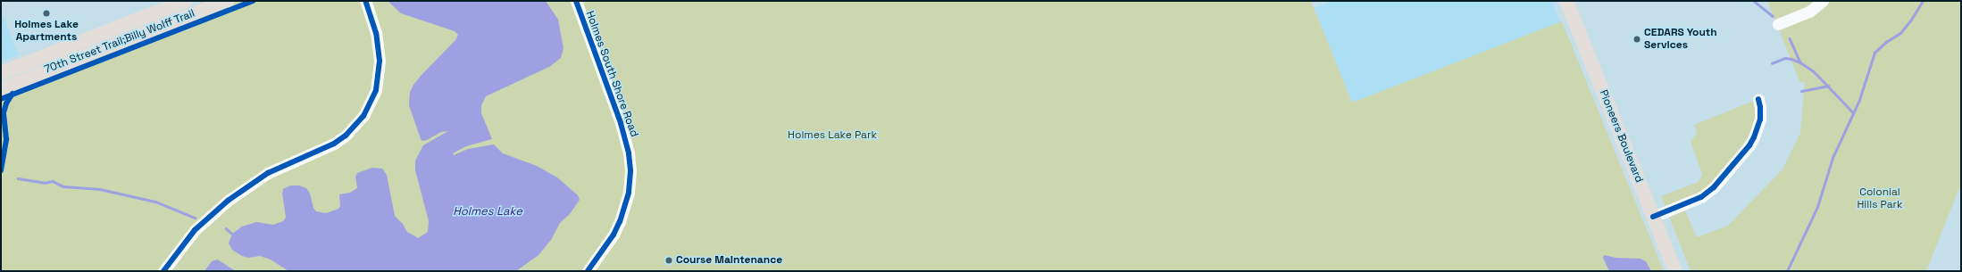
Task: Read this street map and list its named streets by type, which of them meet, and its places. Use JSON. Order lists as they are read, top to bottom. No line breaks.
{"streets":{"main road":["Pioneers Boulevard"],"street":["Holmes South Shore Road"],"cycle path":["70th Street Trail;Billy Wolff Trail"]},"water":["Holmes Lake"],"parks":["Holmes Lake Park","Colonial Hills Park"],"places":["Holmes Lake Apartments","CEDARS Youth Services","Course Maintenance"]}
